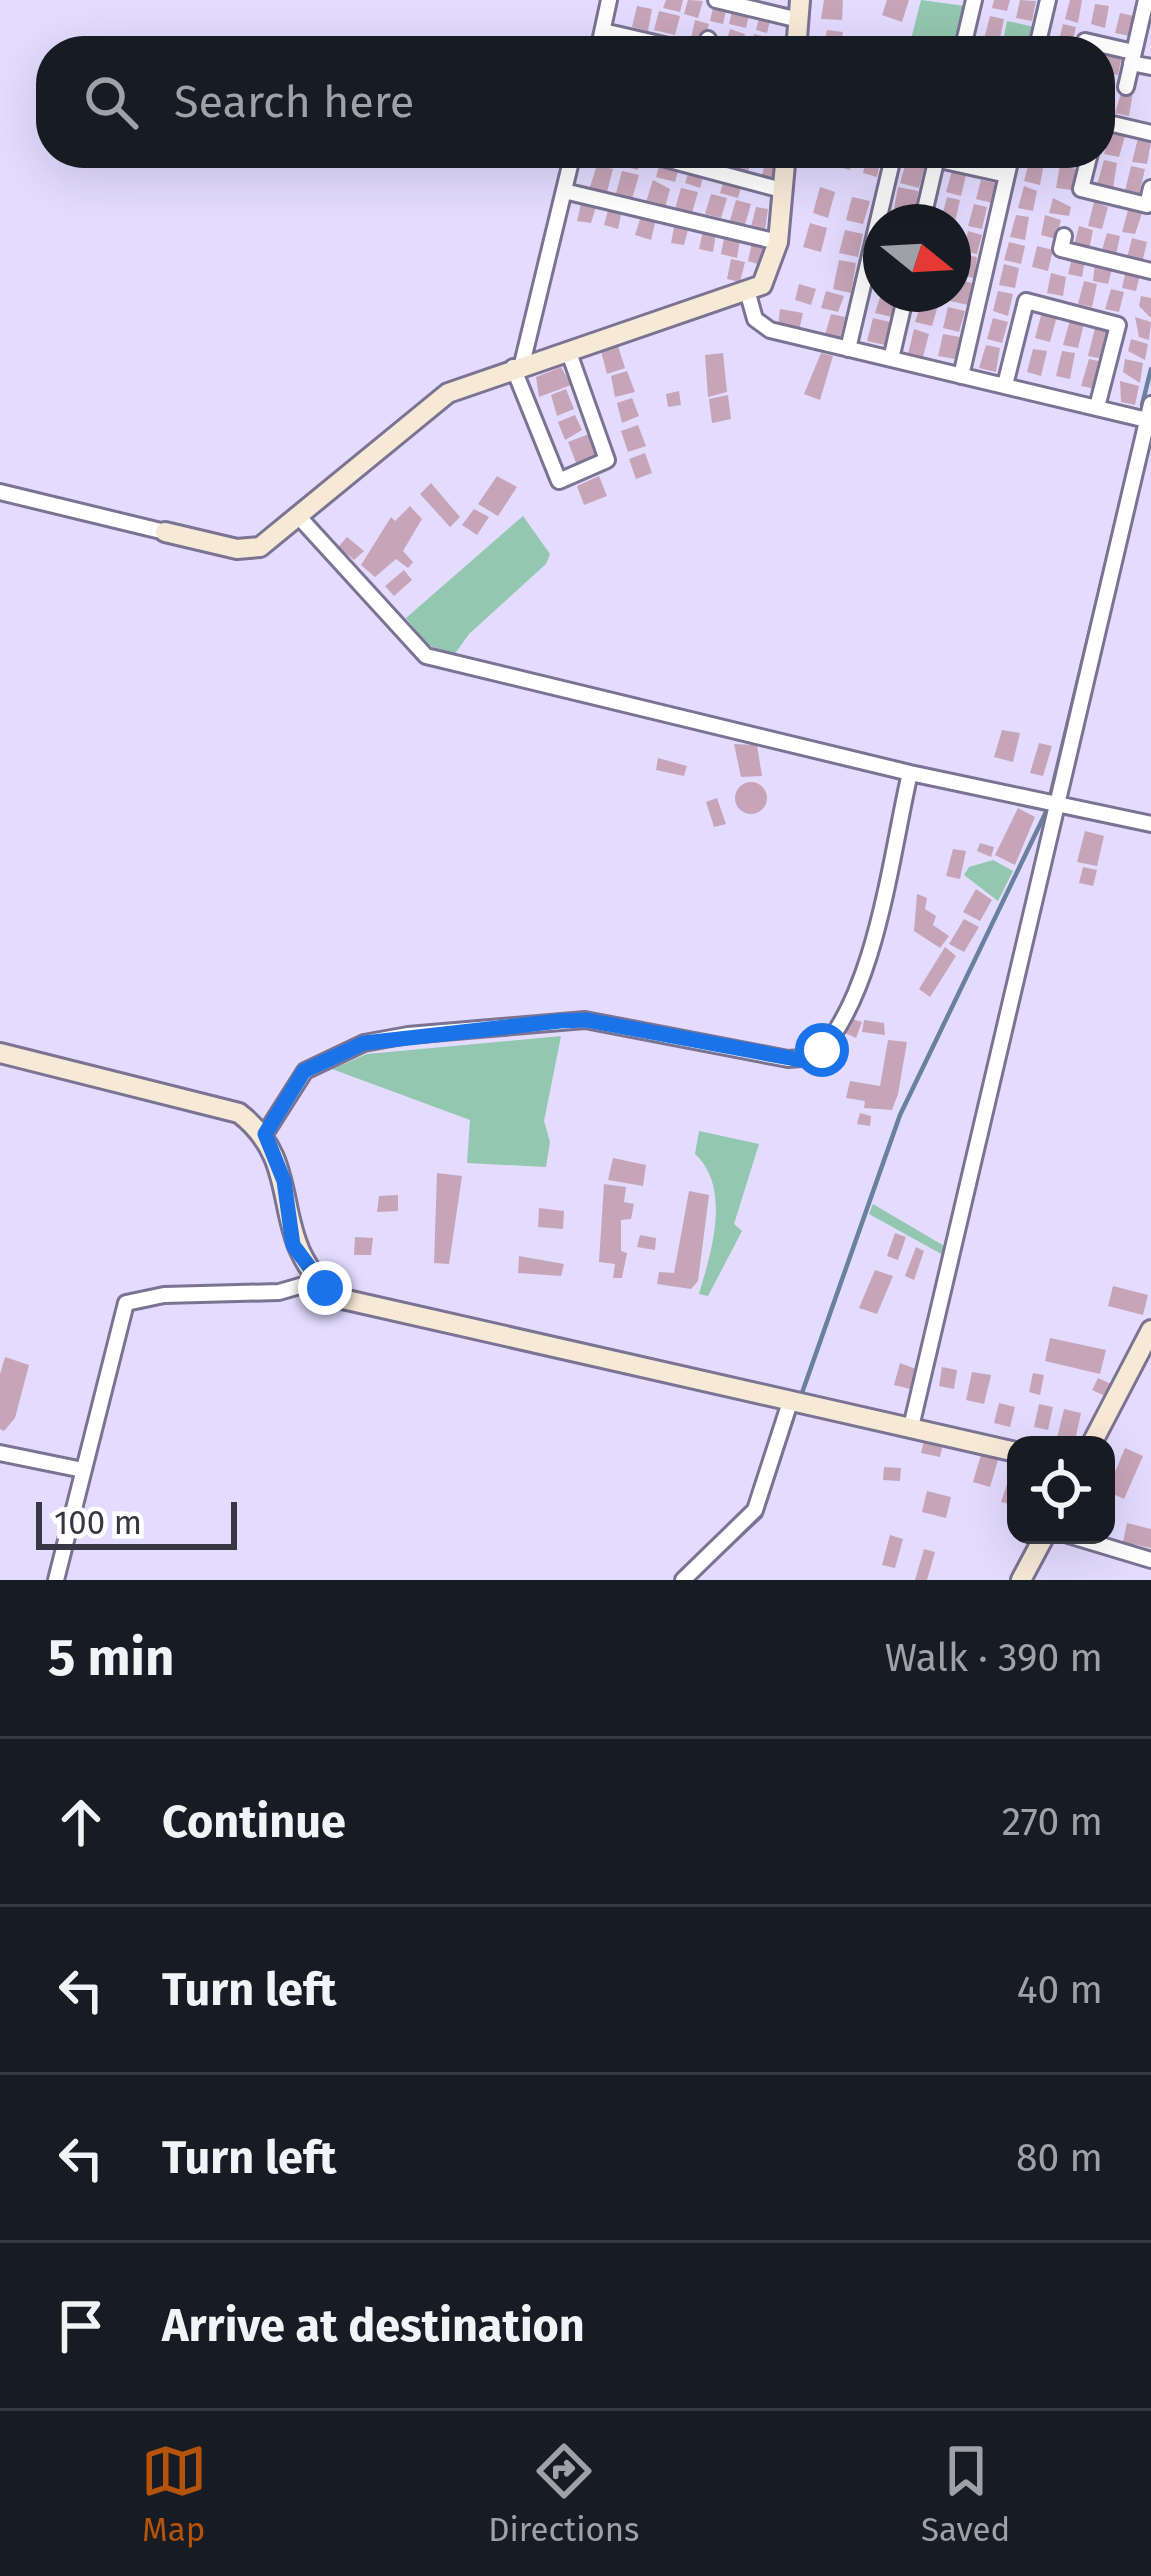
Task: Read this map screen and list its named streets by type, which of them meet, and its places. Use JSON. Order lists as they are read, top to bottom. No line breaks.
{"scale_bar":"100 m","north":"right","page":{"search":"Search here","scale":"100 m","heading":["5 min","Walk · 390 m"],"list":[["Continue","270 m"],["Turn left","40 m"],["Turn left","80 m"],"Arrive at destination"],"nav":["Map","Directions","Saved"]}}
